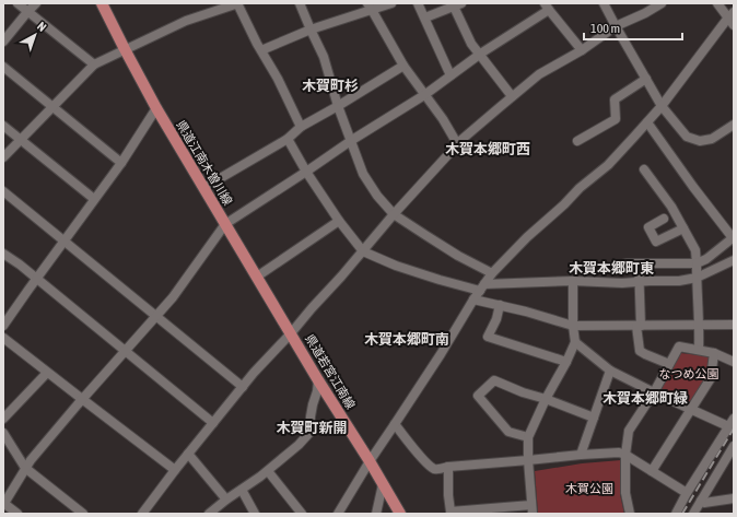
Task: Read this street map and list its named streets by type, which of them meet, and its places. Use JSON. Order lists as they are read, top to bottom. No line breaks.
{"streets":{"main road":["県道江南木曽川線","県道若宮江南線"]},"crossings":[["県道江南木曽川線","県道若宮江南線"]],"districts":["木賀町杉","木賀本郷町西","木賀本郷町東","木賀本郷町南","木賀本郷町緑","木賀町新開"],"parks":["なつめ公園","木賀公園"],"scale_bar":"100 m","north":"top right"}
